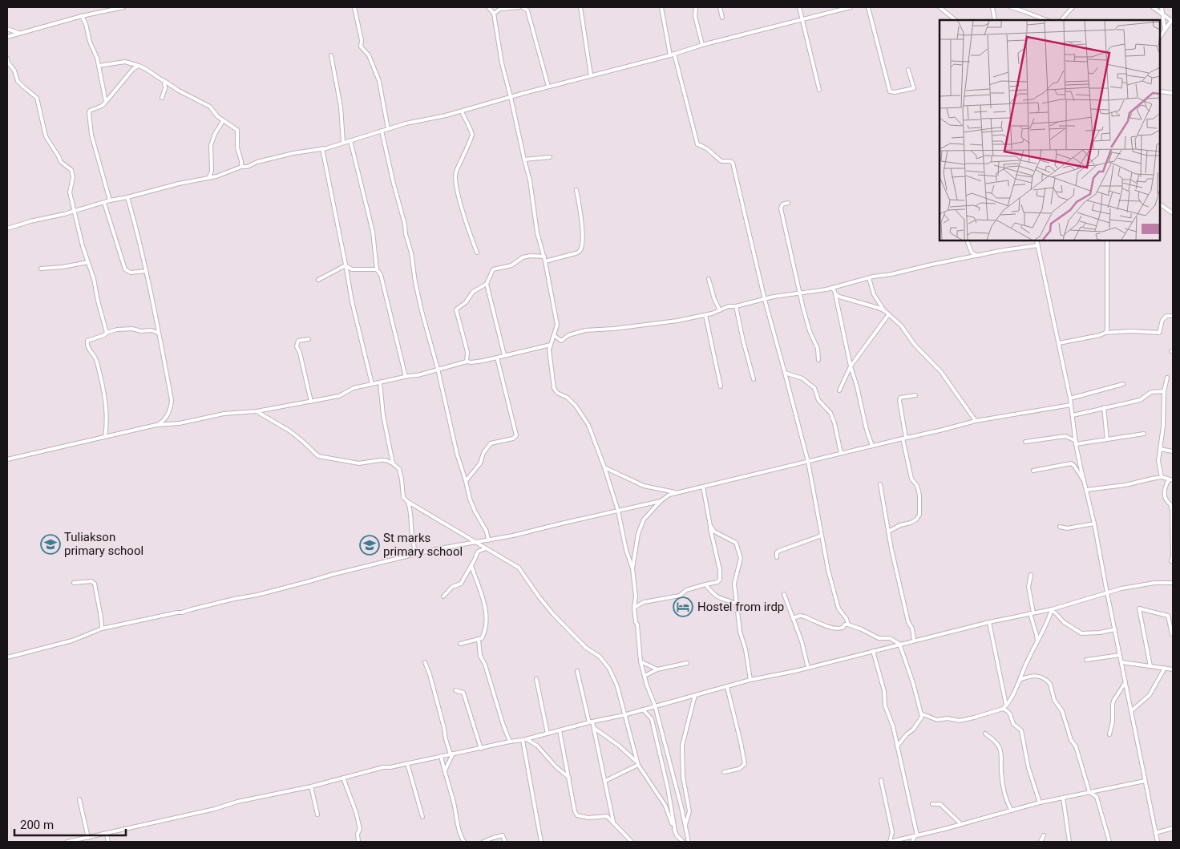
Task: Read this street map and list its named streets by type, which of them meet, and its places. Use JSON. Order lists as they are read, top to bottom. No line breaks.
{"places":{"school or university":["Tuliakson primary school","St marks primary school"],"hotel":["Hostel from irdp"]},"scale_bar":"200 m"}
